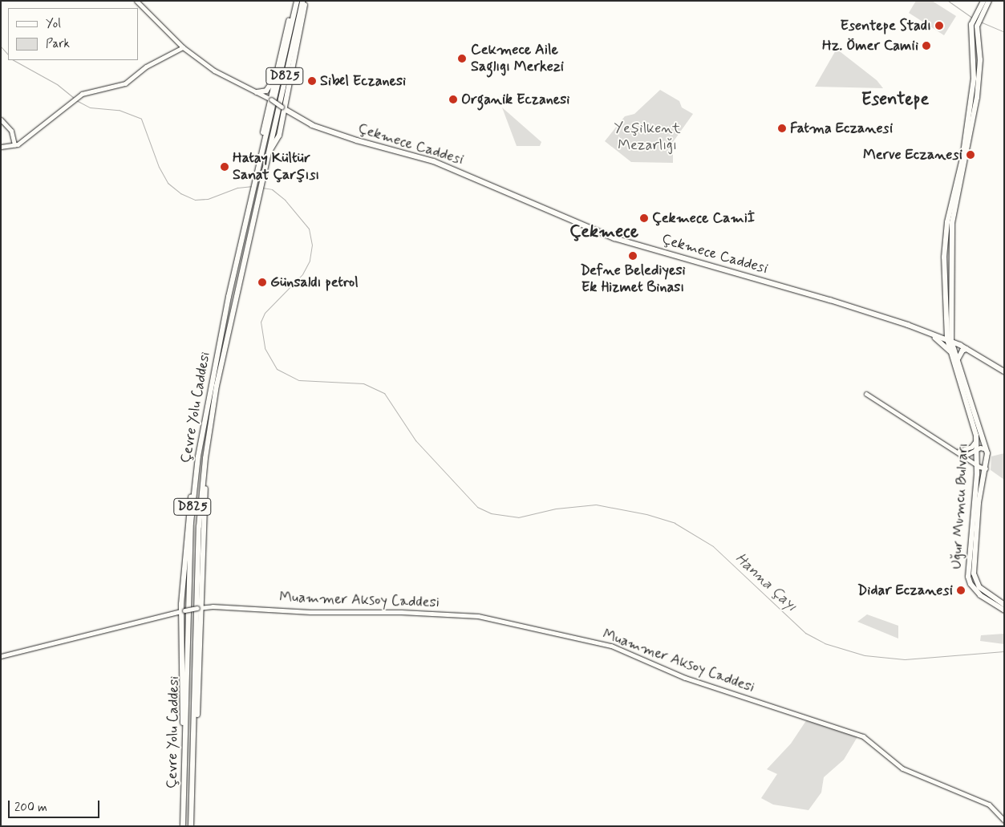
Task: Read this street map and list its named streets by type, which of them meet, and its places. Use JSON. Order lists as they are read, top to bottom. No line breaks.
{"streets":{"main road":["D825","Çekmece Caddesi","Çevre Yolu Caddesi","Uğur Mumcu Bulvarı"],"street":["Muammer Aksoy Caddesi"]},"crossings":[["Çekmece Caddesi","Uğur Mumcu Bulvarı"]],"districts":["Esentepe","Çekmece"],"water":["Hanna Çayı"],"parks":["Yeşilkent Mezarlığı"],"places":["Esentepe Stadı","Hz. Ömer Camii","Cekmece Aile Saglıgı Merkezi","Sibel Eczanesi","Organik Eczanesi","Fatma Eczanesi","Merve Eczanesi","Hatay Kültür Sanat Çarşısı","Çekmece Camiİ","Defne Belediyesi Ek Hizmet Binası","Günsaldı petrol","Didar Eczanesi"],"legend":["Yol","Park"],"scale_bar":"200 m"}
